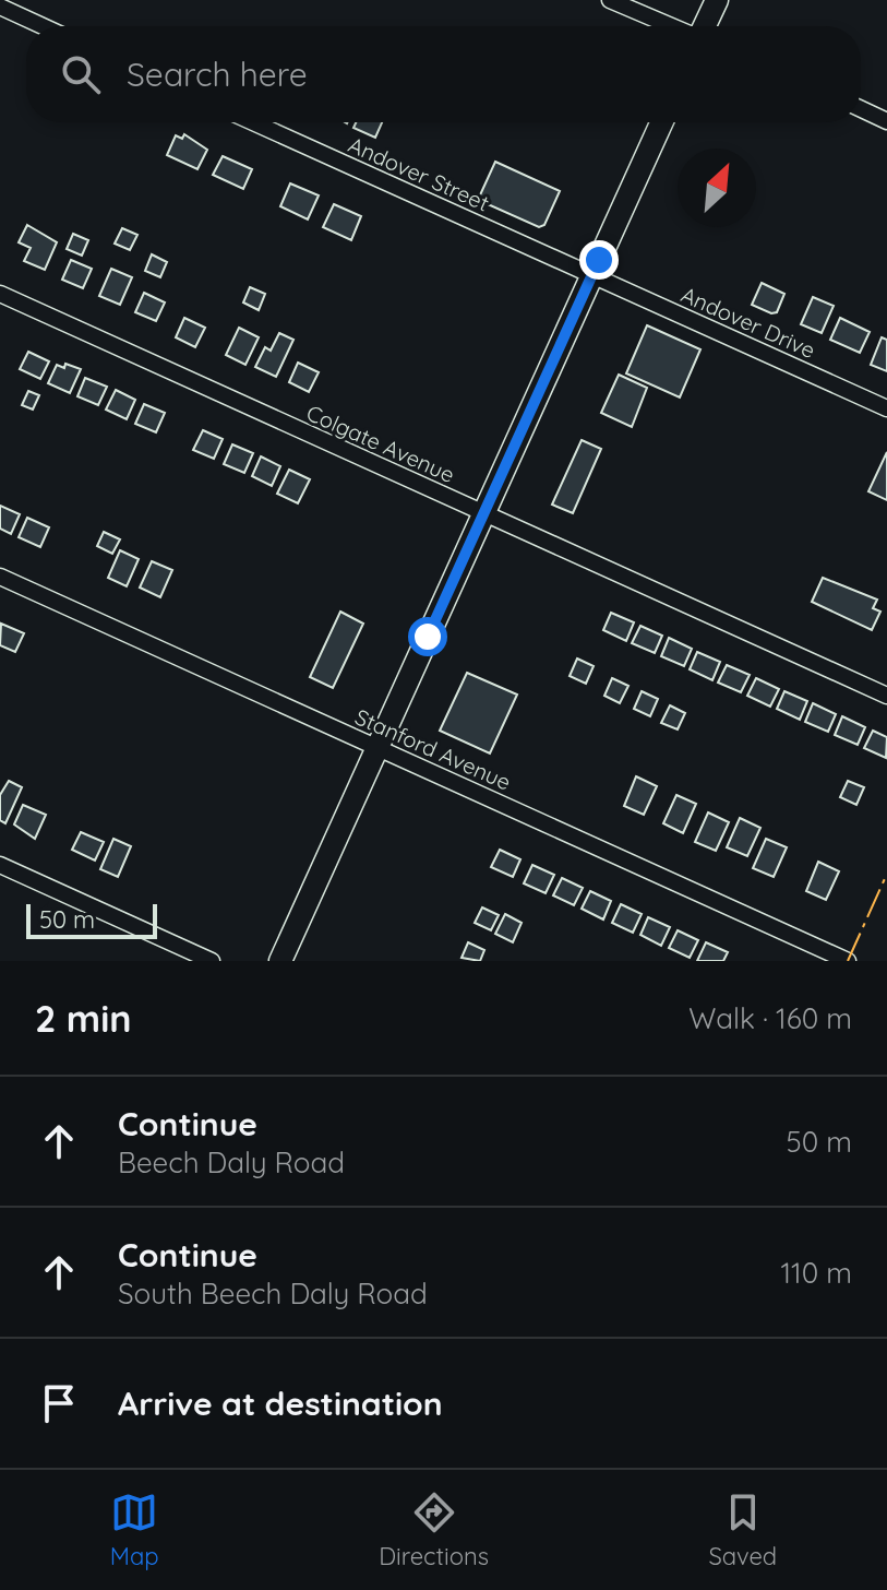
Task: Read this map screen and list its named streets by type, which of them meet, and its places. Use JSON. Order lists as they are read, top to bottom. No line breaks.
{"streets":{"street":["Andover Street","Andover Drive","Colgate Avenue","Stanford Avenue"]},"crossings":[["Andover Street","Andover Drive"]],"scale_bar":"50 m","north":"top right","page":{"search":"Search here","scale":"50 m","heading":["2 min","Walk · 160 m"],"list":[["Continue","Beech Daly Road","50 m"],["Continue","South Beech Daly Road","110 m"],"Arrive at destination"],"nav":["Map","Directions","Saved"]}}
